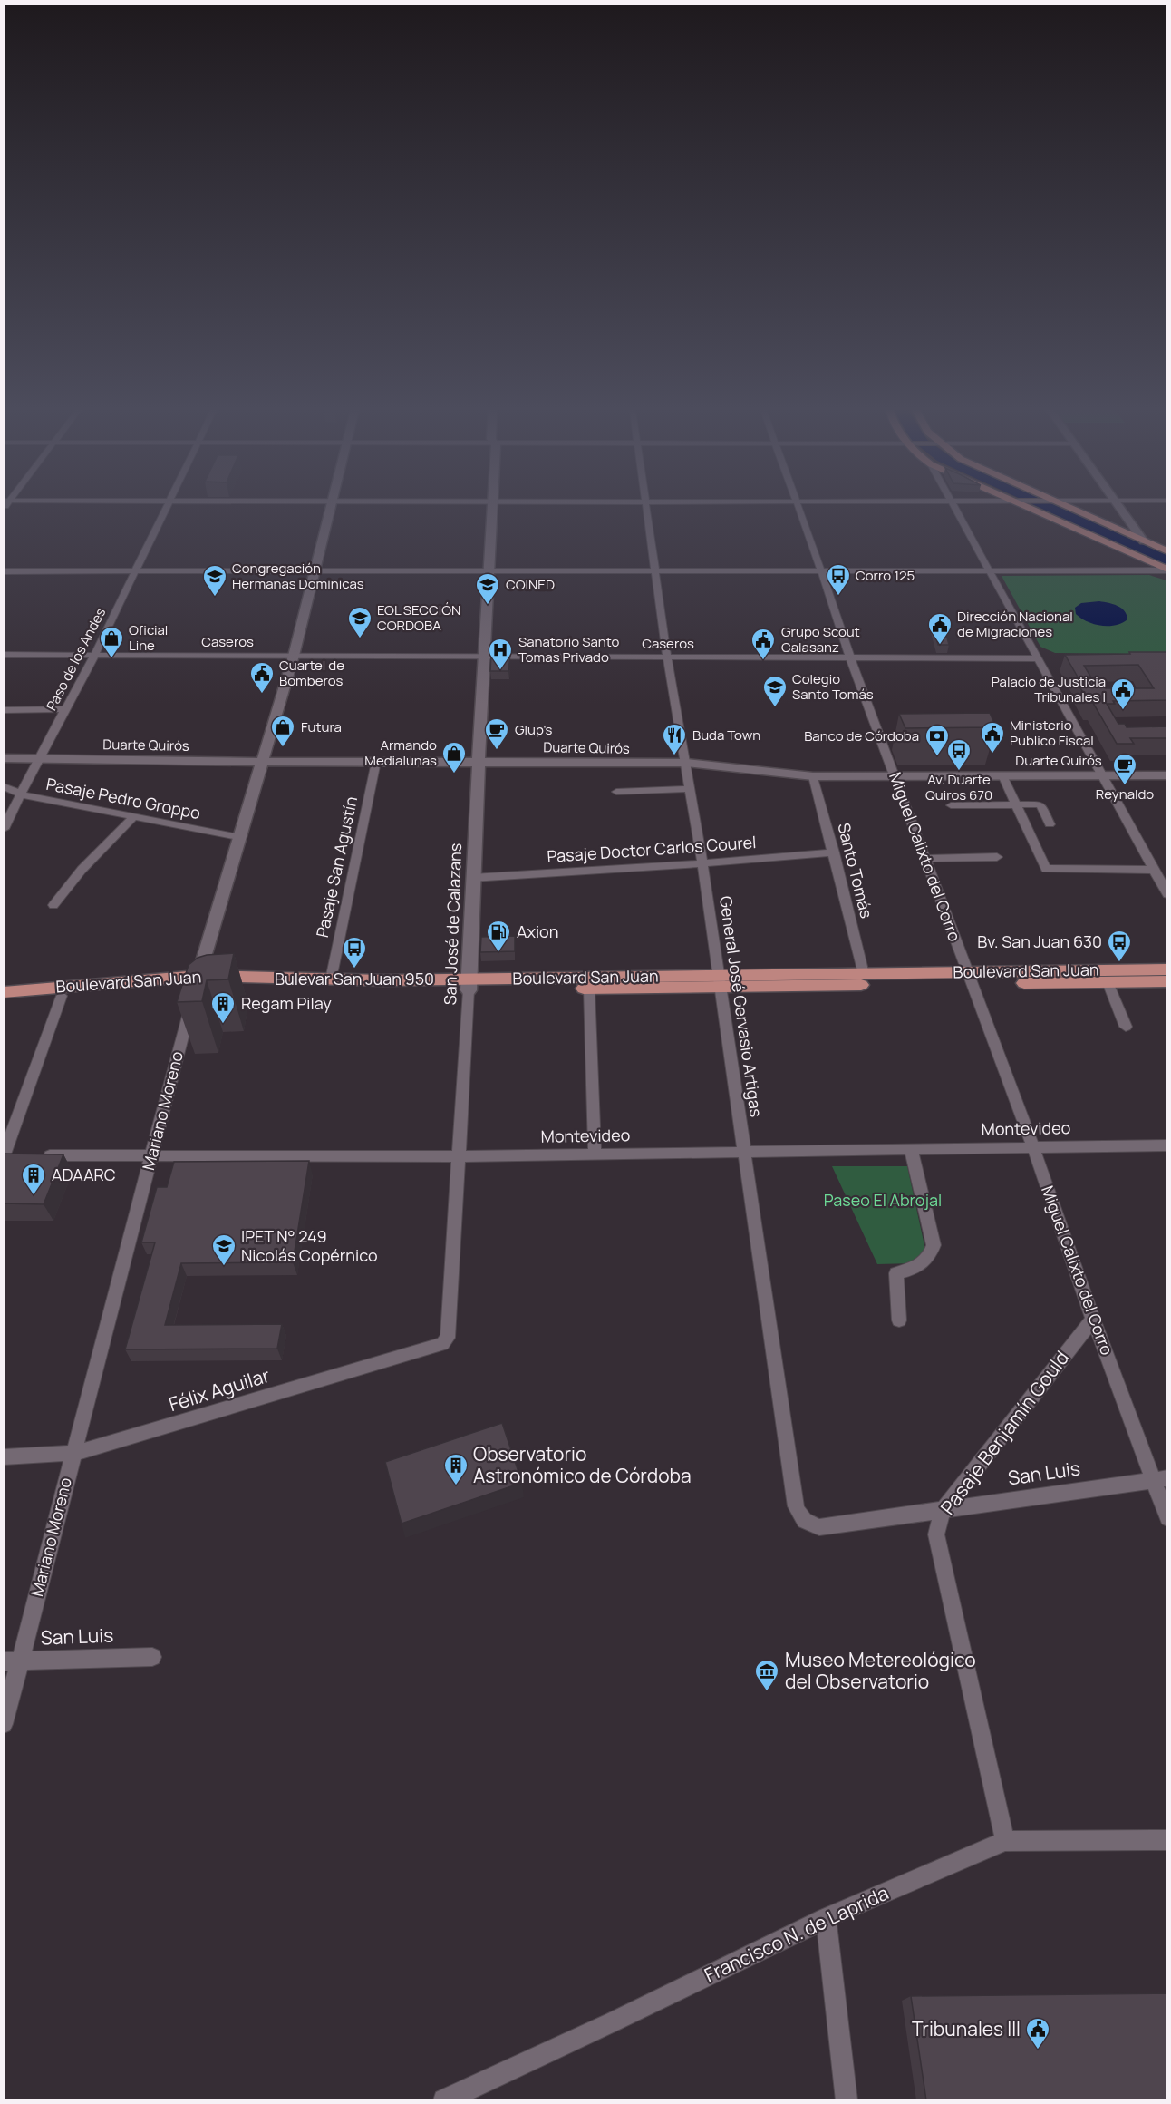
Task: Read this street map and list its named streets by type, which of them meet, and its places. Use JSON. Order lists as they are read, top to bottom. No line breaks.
{"streets":{"main road":["Boulevard San Juan"],"street":["Caseros","Paso de los Andes","Duarte Quirós","Pasaje Pedro Groppo","Pasaje Doctor Carlos Courel","Miguel Calixto del Corro","Pasaje San Agustín","Santo Tomás","San José de Calazans","General José Gervasio Artigas","Mariano Moreno","Montevideo","Félix Aguilar","Pasaje Benjamín Gould","San Luis","Francisco N. de Laprida"]},"crossings":[["Caseros","Paso de los Andes"],["Caseros","Miguel Calixto del Corro"],["Caseros","San José de Calazans"],["Caseros","General José Gervasio Artigas"],["Caseros","Mariano Moreno"],["Paso de los Andes","Duarte Quirós"],["Paso de los Andes","Pasaje Pedro Groppo"],["Duarte Quirós","Miguel Calixto del Corro"],["Duarte Quirós","Pasaje San Agustín"],["Duarte Quirós","Santo Tomás"],["Duarte Quirós","San José de Calazans"],["Duarte Quirós","General José Gervasio Artigas"],["Duarte Quirós","Mariano Moreno"],["Pasaje Pedro Groppo","Mariano Moreno"],["Pasaje Doctor Carlos Courel","Santo Tomás"],["Pasaje Doctor Carlos Courel","San José de Calazans"],["Pasaje Doctor Carlos Courel","General José Gervasio Artigas"],["Miguel Calixto del Corro","Boulevard San Juan"],["Miguel Calixto del Corro","Montevideo"],["Miguel Calixto del Corro","Pasaje Benjamín Gould"],["Miguel Calixto del Corro","San Luis"],["Pasaje San Agustín","Boulevard San Juan"],["Santo Tomás","Boulevard San Juan"],["San José de Calazans","Boulevard San Juan"],["San José de Calazans","Montevideo"],["San José de Calazans","Félix Aguilar"],["Boulevard San Juan","General José Gervasio Artigas"],["Boulevard San Juan","Mariano Moreno"],["General José Gervasio Artigas","Montevideo"],["General José Gervasio Artigas","San Luis"],["Mariano Moreno","Montevideo"],["Mariano Moreno","Félix Aguilar"],["Mariano Moreno","San Luis"],["Pasaje Benjamín Gould","San Luis"],["Pasaje Benjamín Gould","Francisco N. de Laprida"]],"parks":["Paseo El Abrojal"],"places":{"bus stop":["Corro 125","Av. Duarte Quiros 670","Bv. San Juan 630","Bulevar San Juan 950"],"school or university":["Congregación Hermanas Dominicas","COINED","EOL SECCIÓN CORDOBA","Colegio Santo Tomás","IPET N° 249 Nicolás Copérnico"],"public building":["Dirección Nacional de Migraciones","Grupo Scout Calasanz","Cuartel de Bomberos","Palacio de Justicia Tribunales I","Ministerio Publico Fiscal","Tribunales III"],"shop":["Oficial Line","Futura","Armando Medialunas"],"hospital":["Sanatorio Santo Tomas Privado"],"cafe":["Glup's","Reynaldo"],"restaurant":["Buda Town"],"bank":["Banco de Córdoba"],"fuel station":["Axion"],"building":["Regam Pilay","ADAARC","Observatorio Astronómico de Córdoba"],"museum":["Museo Metereológico del Observatorio"]}}
